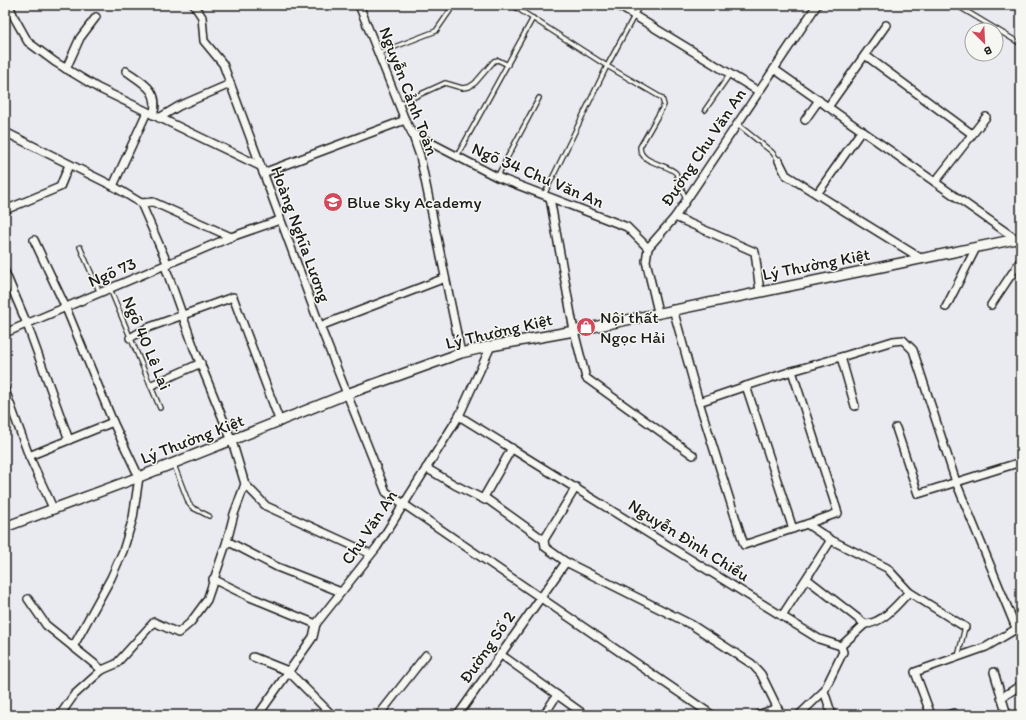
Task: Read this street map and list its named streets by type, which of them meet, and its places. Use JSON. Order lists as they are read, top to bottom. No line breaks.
{"streets":{"street":["Nguyễn Cảnh Toàn","Đường Chu Văn An","Ngõ 34 Chu Văn An","Hoàng Nghĩa Lương","Lý Thường Kiệt","Ngõ 73","Chu Văn An","Nguyễn Đình Chiểu","Đường Số 2"],"lane":["Ngõ 40 Lê Lai"]},"crossings":[["Nguyễn Cảnh Toàn","Ngõ 34 Chu Văn An"],["Nguyễn Cảnh Toàn","Lý Thường Kiệt"],["Đường Chu Văn An","Ngõ 34 Chu Văn An"],["Hoàng Nghĩa Lương","Lý Thường Kiệt"],["Hoàng Nghĩa Lương","Ngõ 73"],["Hoàng Nghĩa Lương","Chu Văn An"],["Hoàng Nghĩa Lương","Đường Số 2"],["Lý Thường Kiệt","Chu Văn An"],["Ngõ 73","Ngõ 40 Lê Lai"],["Chu Văn An","Nguyễn Đình Chiểu"]],"places":{"school or university":["Blue Sky Academy"],"shop":["Nội thất Ngọc Hải"]},"north":"bottom right"}
